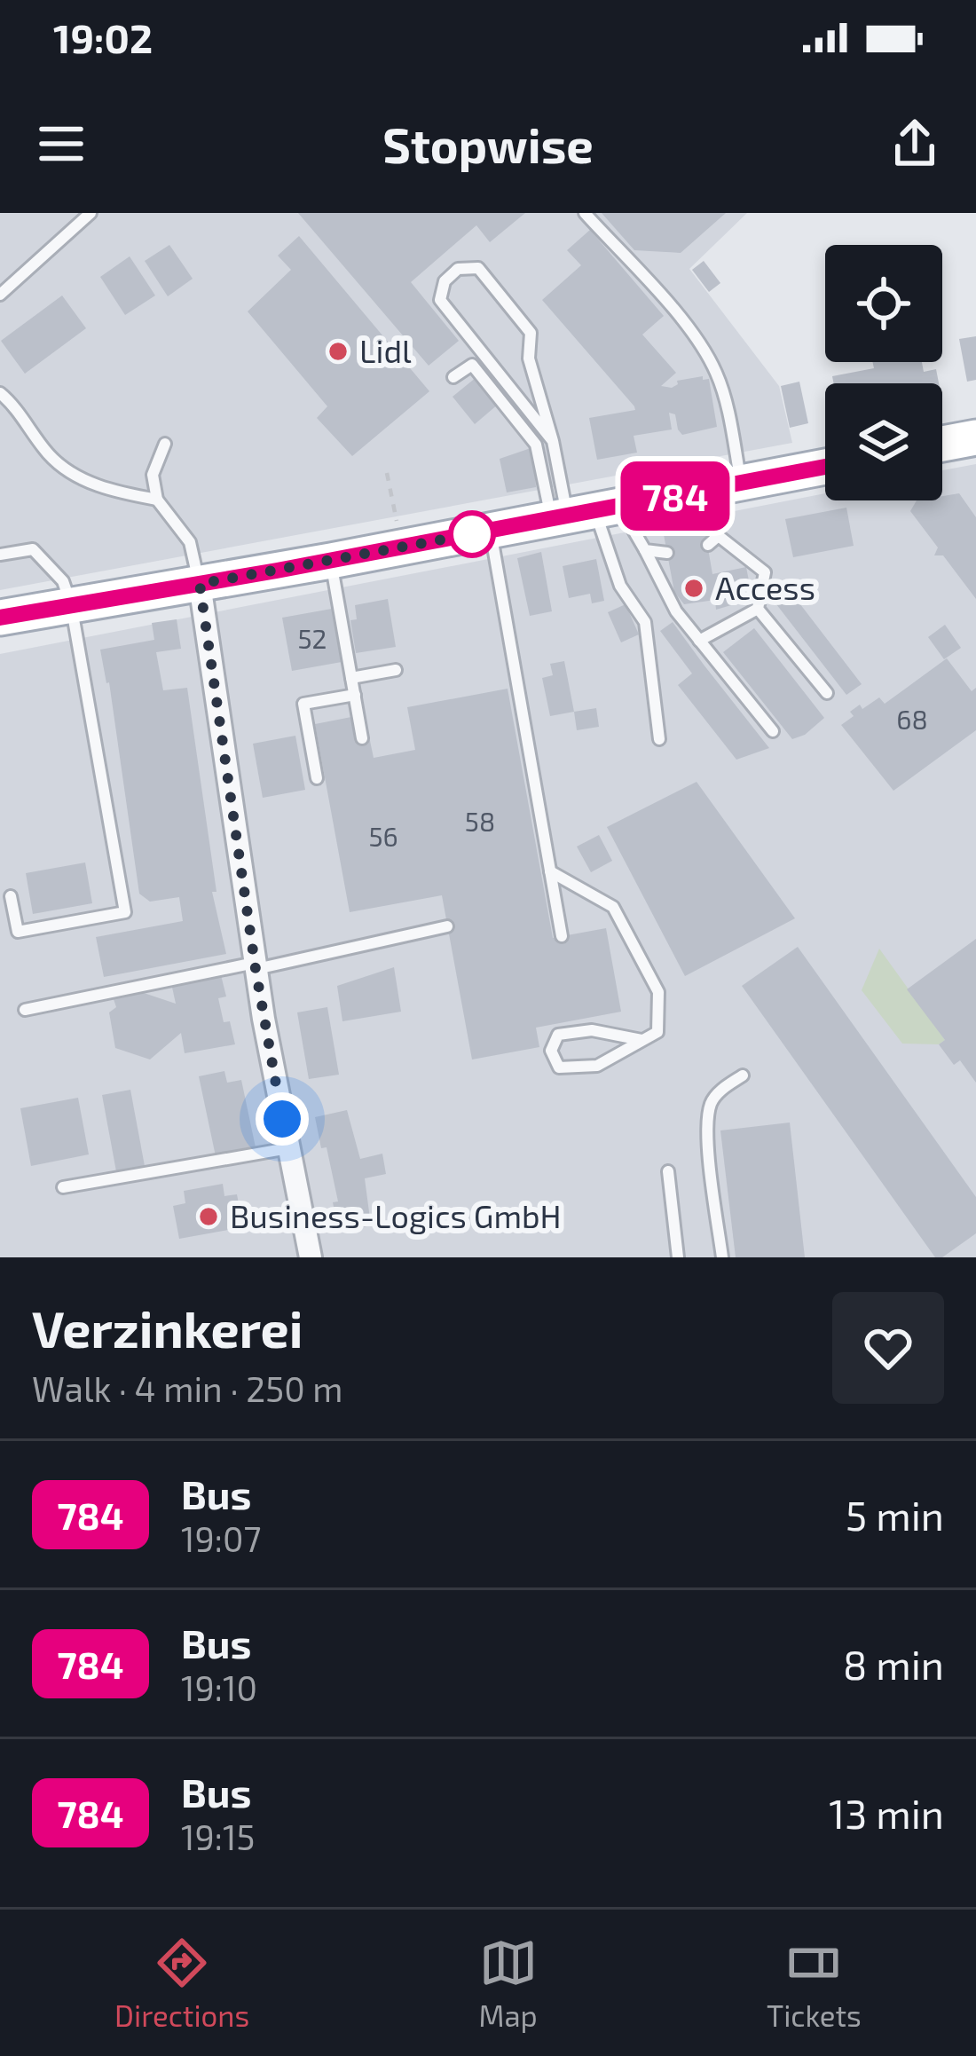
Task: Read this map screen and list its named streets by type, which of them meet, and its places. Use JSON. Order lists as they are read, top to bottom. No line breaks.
{"places":["Lidl","Access","Business-Logics GmbH"],"lines":["bus line 784"],"house_numbers":["52","68","58","56"],"page":{"status":"19:02","header":"Stopwise","on_map":"784","heading":["Verzinkerei","Walk · 4 min · 250 m"],"list":[{"mark":"784","name":"Bus","note":"19:07","value":"5 min"},{"mark":"784","name":"Bus","note":"19:10","value":"8 min"},{"mark":"784","name":"Bus","note":"19:15","value":"13 min"}],"tabs":["Directions","Map","Tickets"]}}
